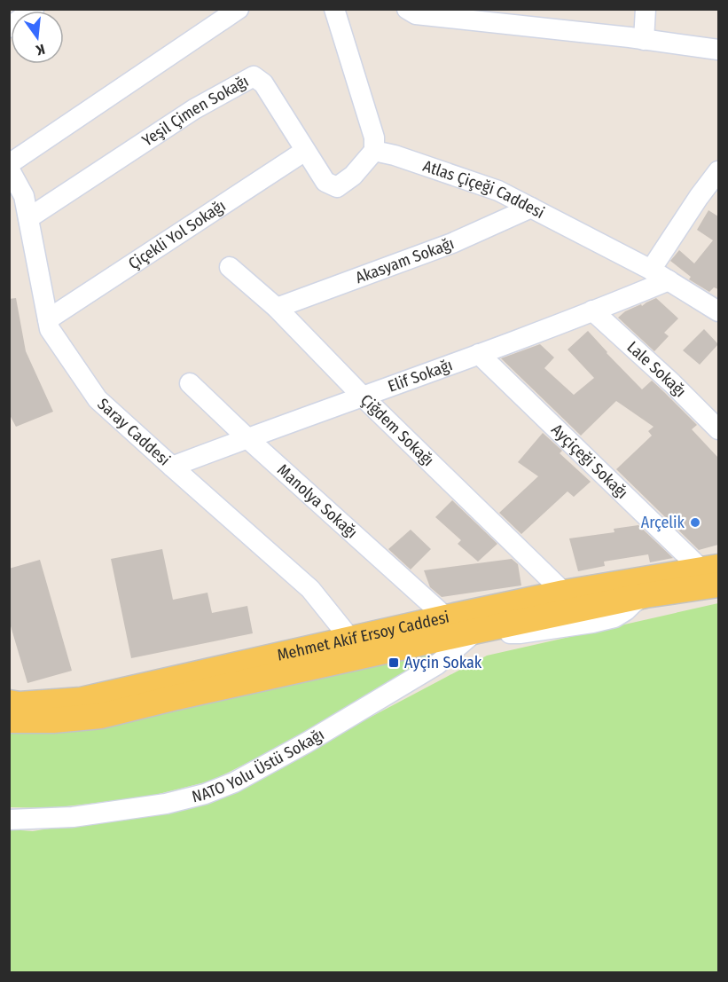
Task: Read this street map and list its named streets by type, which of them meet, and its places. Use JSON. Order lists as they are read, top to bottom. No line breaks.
{"streets":{"main road":["Mehmet Akif Ersoy Caddesi"],"street":["Yeşil Çimen Sokağı","Atlas Çiçeği Caddesi","Çiçekli Yol Sokağı","Akasyam Sokağı","Lale Sokağı","Elif Sokağı","Çiğdem Sokağı","Saray Caddesi","Ayçiçeği Sokağı","Manolya Sokağı","NATO Yolu Üstü Sokağı"]},"crossings":[["Yeşil Çimen Sokağı","Atlas Çiçeği Caddesi"],["Yeşil Çimen Sokağı","Çiçekli Yol Sokağı"],["Yeşil Çimen Sokağı","Saray Caddesi"],["Atlas Çiçeği Caddesi","Akasyam Sokağı"],["Atlas Çiçeği Caddesi","Elif Sokağı"],["Çiçekli Yol Sokağı","Saray Caddesi"],["Akasyam Sokağı","Çiğdem Sokağı"],["Lale Sokağı","Elif Sokağı"],["Elif Sokağı","Çiğdem Sokağı"],["Elif Sokağı","Saray Caddesi"],["Elif Sokağı","Ayçiçeği Sokağı"],["Elif Sokağı","Manolya Sokağı"],["Çiğdem Sokağı","Mehmet Akif Ersoy Caddesi"],["Saray Caddesi","Mehmet Akif Ersoy Caddesi"],["Ayçiçeği Sokağı","Mehmet Akif Ersoy Caddesi"],["Manolya Sokağı","Mehmet Akif Ersoy Caddesi"],["Mehmet Akif Ersoy Caddesi","NATO Yolu Üstü Sokağı"]],"places":{"other":["Arçelik"],"transit":["Ayçin Sokak"]},"north":"bottom"}
